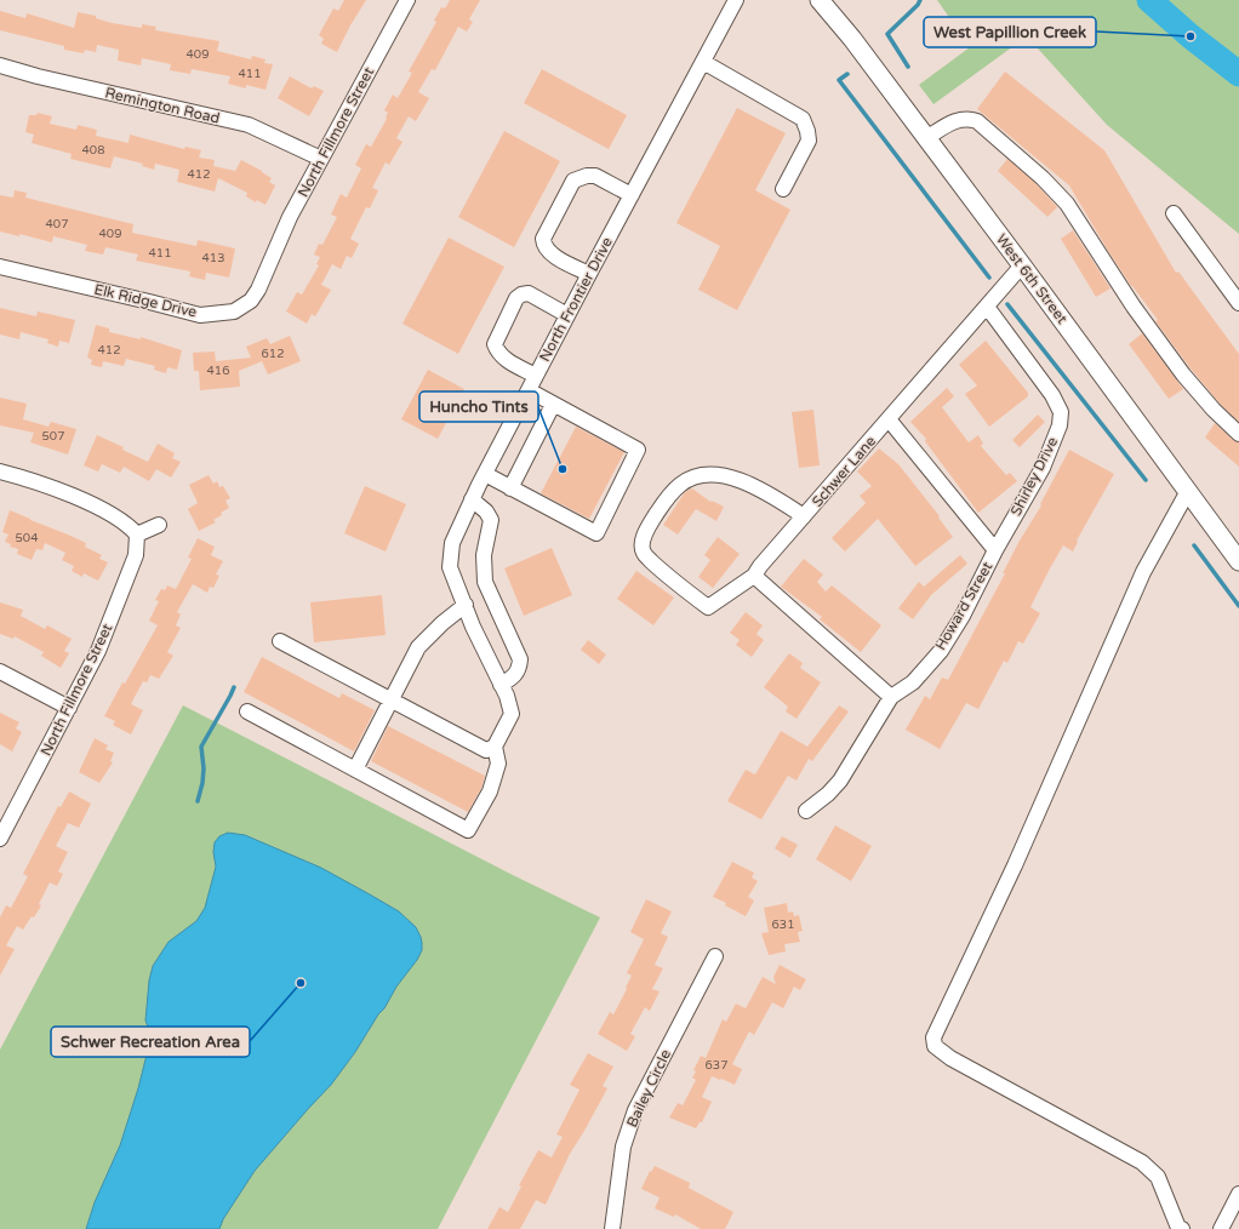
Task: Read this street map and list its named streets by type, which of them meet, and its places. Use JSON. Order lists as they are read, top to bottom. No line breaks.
{"streets":{"main road":["West 6th Street"],"street":["Remington Road","North Fillmore Street","North Frontier Drive","Elk Ridge Drive","Schwer Lane","Shirley Drive","Howard Street","Bailey Circle"]},"crossings":[["Remington Road","North Fillmore Street"],["North Fillmore Street","Elk Ridge Drive"],["West 6th Street","Schwer Lane"],["Schwer Lane","Shirley Drive"],["Schwer Lane","Howard Street"],["Shirley Drive","Howard Street"]],"places":["West Papillion Creek","Huncho Tints","Schwer Recreation Area"],"house_numbers":["409","411","408","412","407","409","411","413","412","612","416","507","504","631","637"]}
